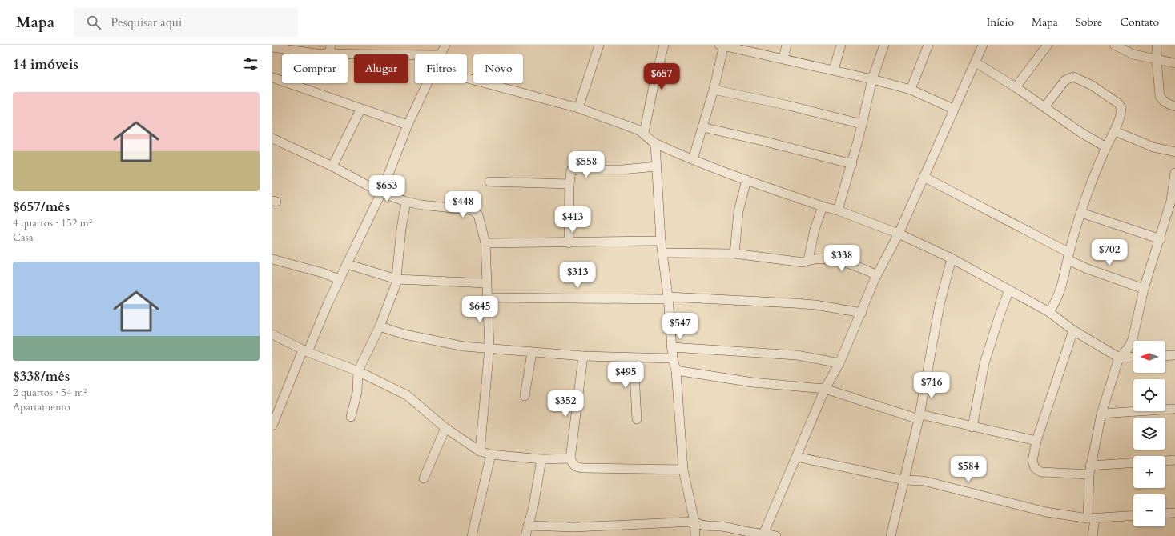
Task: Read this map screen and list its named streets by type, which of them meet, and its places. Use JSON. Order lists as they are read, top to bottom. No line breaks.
{"north":"left","page":{"header":"Mapa","search":"Pesquisar aqui","nav":["Início","Mapa","Sobre","Contato"],"heading":"14 imóveis","chip":["Comprar","Alugar","Filtros","Novo"],"price":["$657","$558","$653","$448","$413","$702","$338","$313","$645","$547","$495","$716","$352","$584"],"list":[{"name":"$657/mês","note":"4 quartos · 152 m² · Casa"},{"name":"$338/mês","note":"2 quartos · 54 m² · Apartamento"}],"map_buttons":["+","−"]}}
